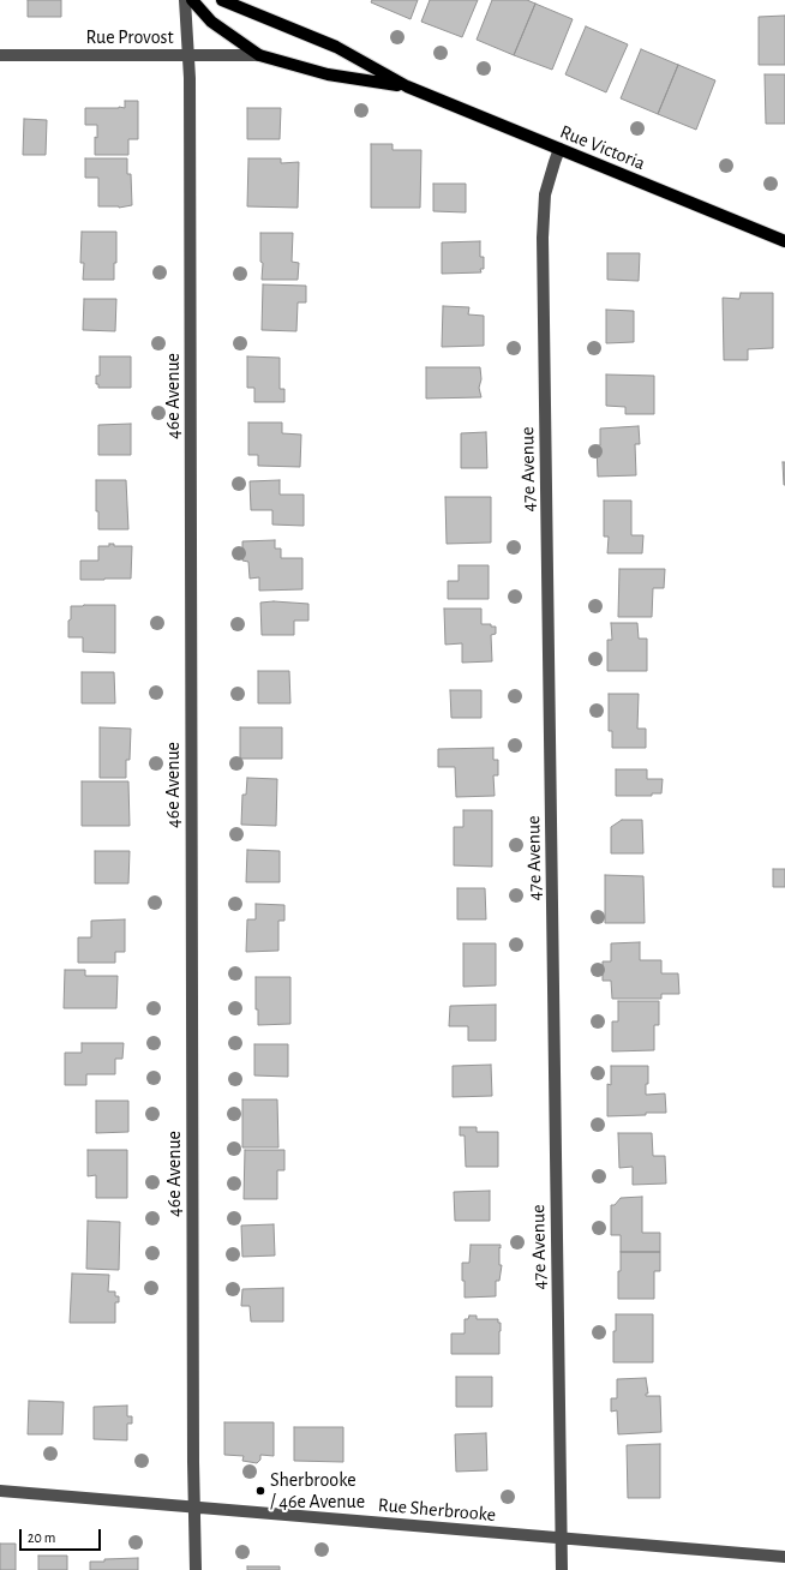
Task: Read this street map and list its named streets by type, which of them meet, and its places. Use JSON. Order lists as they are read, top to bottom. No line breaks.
{"streets":{"main road":["Rue Victoria"],"street":["Rue Provost","46e Avenue","47e Avenue","Rue Sherbrooke"]},"crossings":[["Rue Provost","Rue Victoria"],["Rue Provost","46e Avenue"],["Rue Victoria","47e Avenue"],["46e Avenue","Rue Sherbrooke"],["47e Avenue","Rue Sherbrooke"]],"places":["Sherbrooke / 46e Avenue"],"scale_bar":"20 m"}
